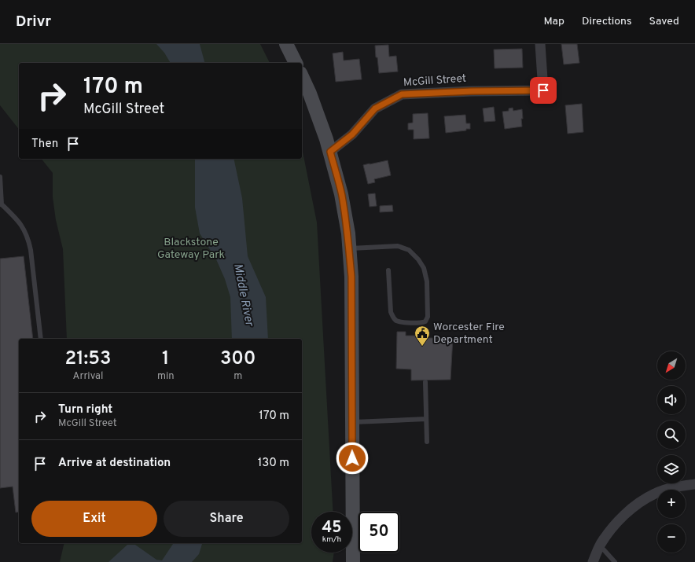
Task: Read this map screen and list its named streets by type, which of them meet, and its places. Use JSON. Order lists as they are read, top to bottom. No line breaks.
{"streets":{"street":["McGill Street"]},"water":["Middle River"],"parks":["Blackstone Gateway Park"],"places":{"public building":["Worcester Fire Department"]},"north":"bottom left","page":{"header":"Drivr","nav":["Map","Directions","Saved"],"turn":["170 m","McGill Street"],"then":"Then","eta":["21:53","Arrival","1","min","300","m"],"map_buttons":["+","−"],"list":[{"name":"Turn right","note":"McGill Street","value":"170 m"},{"name":"Arrive at destination","value":"130 m"}],"buttons":["Exit","Share"],"speed":"45 km/h","limit":"50"}}
